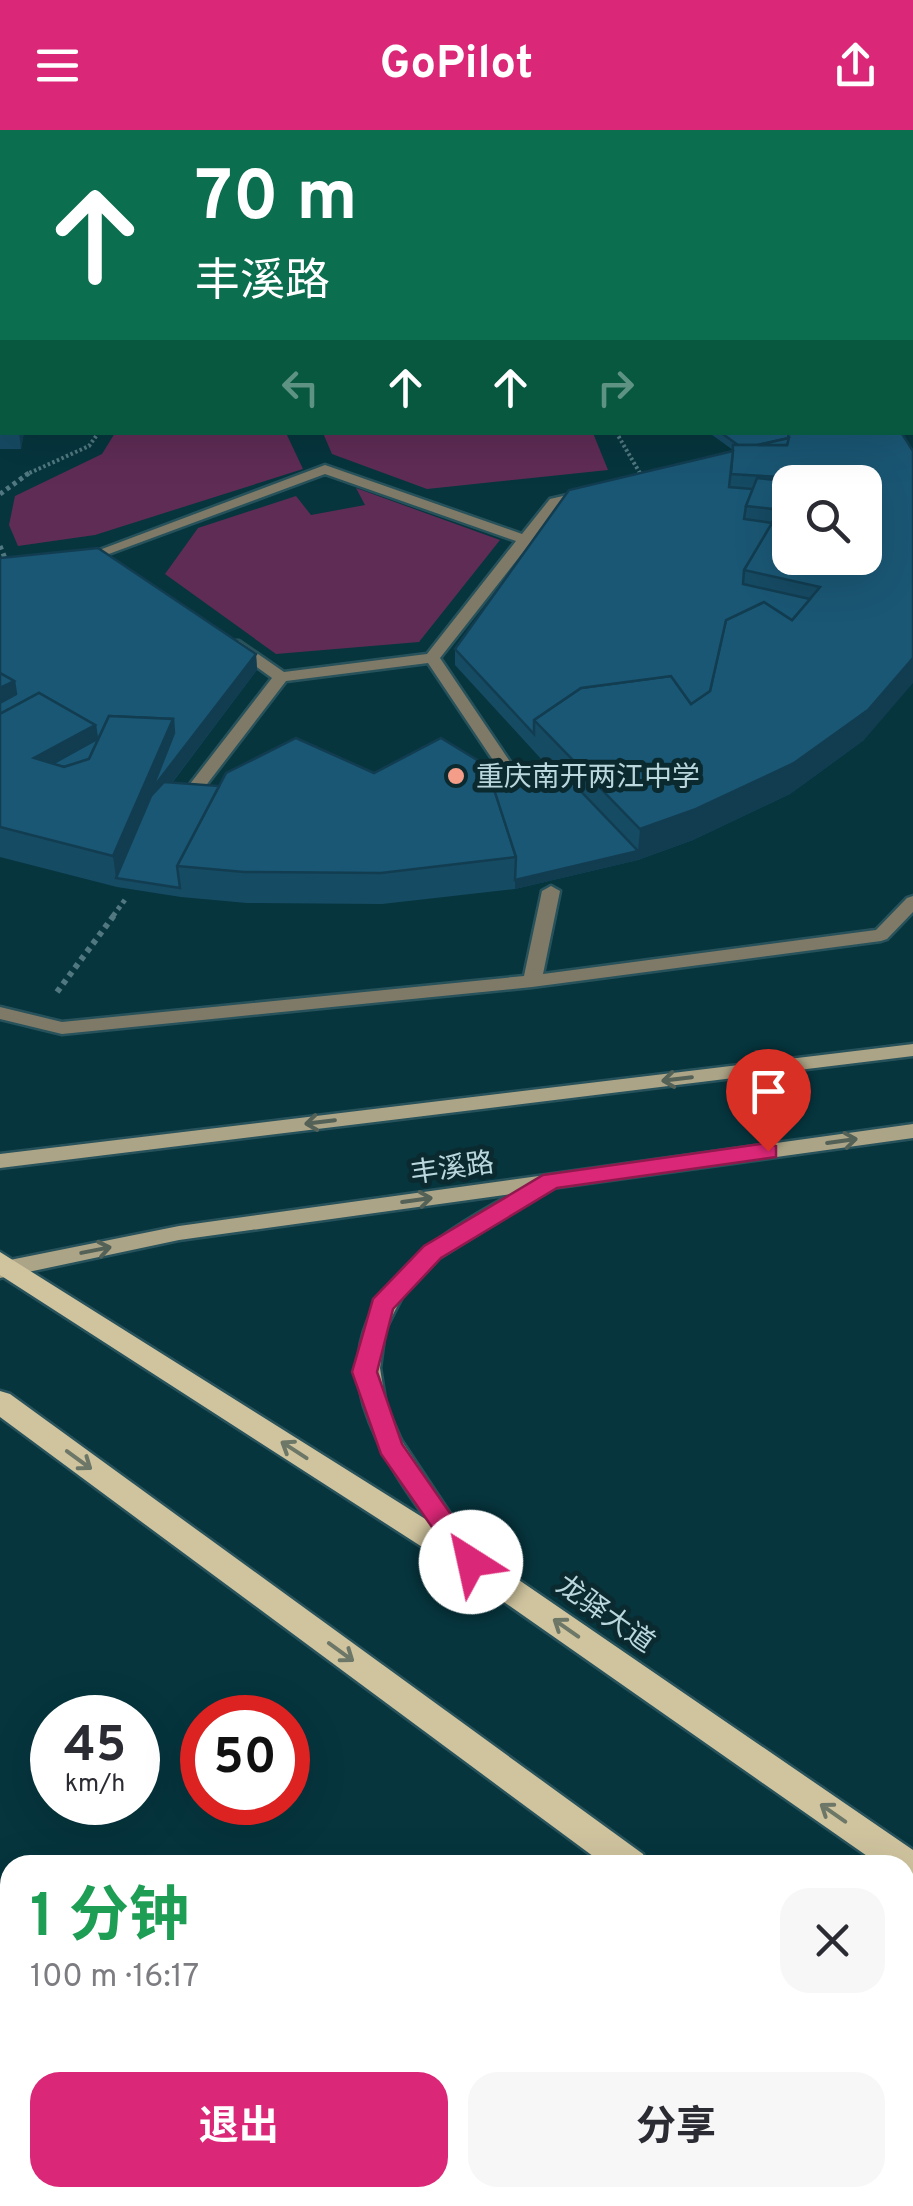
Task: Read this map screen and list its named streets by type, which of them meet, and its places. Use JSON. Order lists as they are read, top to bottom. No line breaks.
{"streets":{"main road":["丰溪路","龙驿大道"]},"crossings":[["丰溪路","龙驿大道"]],"places":["重庆南开两江中学"],"page":{"header":"GoPilot","turn":["70 m","丰溪路"],"speed":"45 km/h","limit":"50","heading":["1 分钟","100 m · 16:17"],"buttons":["退出","分享"]}}
